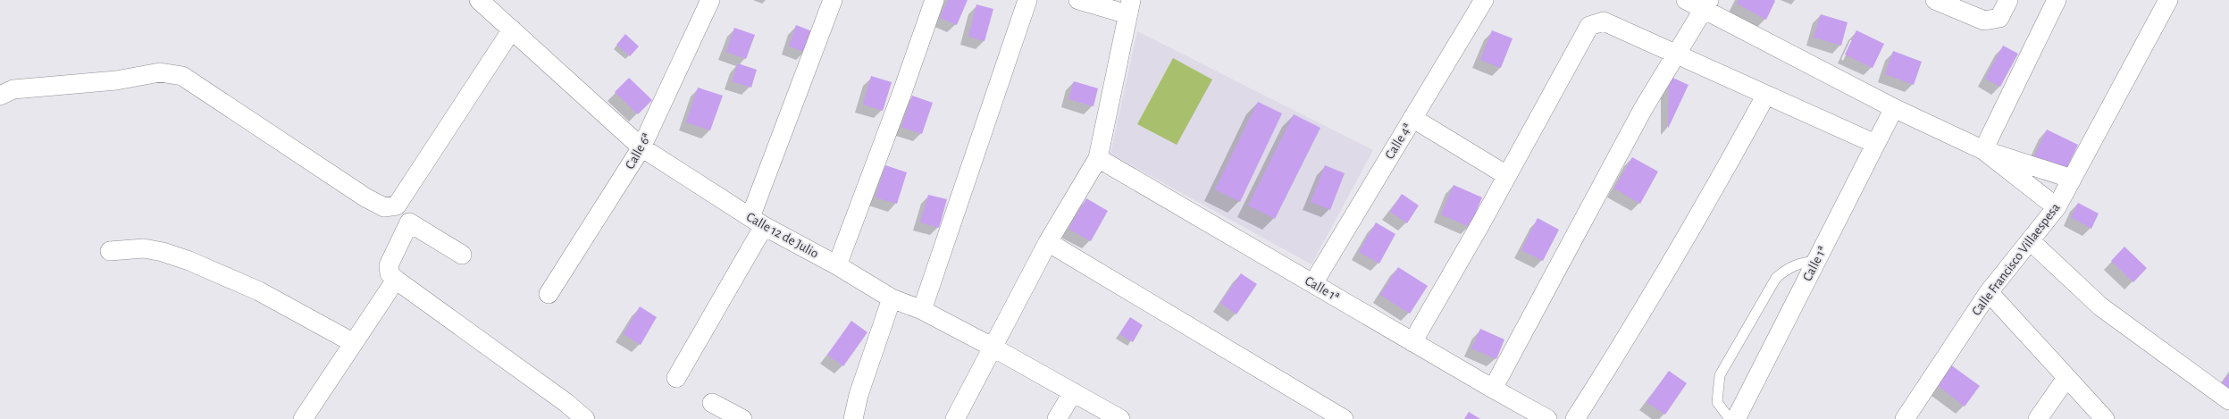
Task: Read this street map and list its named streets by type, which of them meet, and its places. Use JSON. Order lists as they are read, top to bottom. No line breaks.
{"streets":{"street":["Calle 4ª","Calle 6ª","Calle 12 de Julio","Calle Francisco Villaespesa","Calle 1ª"]},"crossings":[["Calle 4ª","Calle 1ª"],["Calle 6ª","Calle 12 de Julio"]]}
